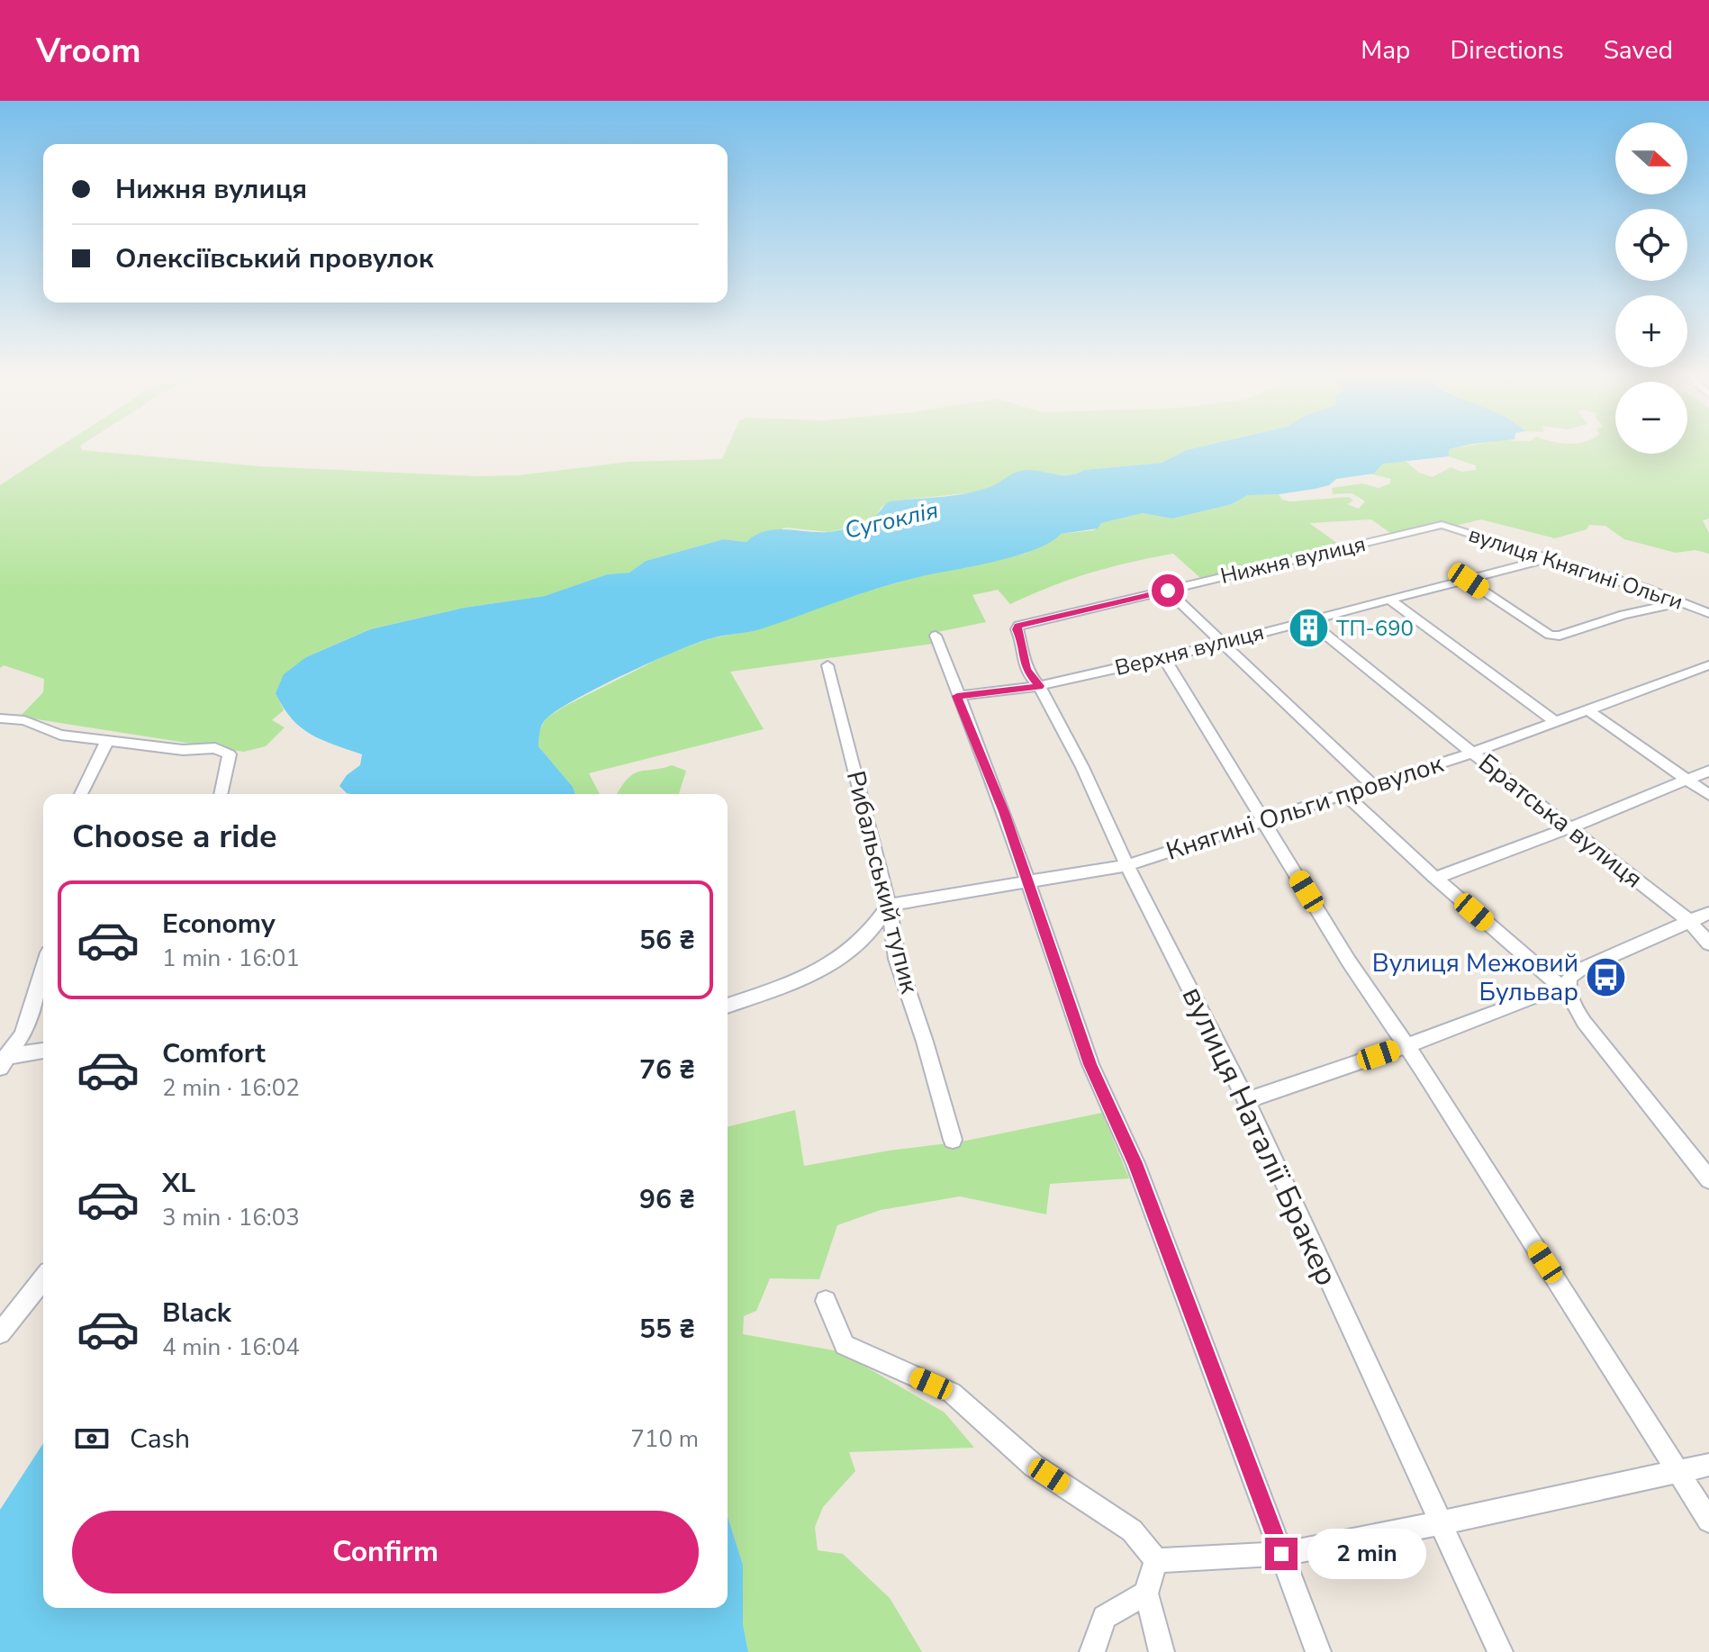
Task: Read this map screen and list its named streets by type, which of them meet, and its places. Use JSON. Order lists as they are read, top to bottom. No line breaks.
{"streets":{"street":["Нижня вулиця","вулиця Княгині Ольги","Верхня вулиця","Княгині Ольги провулок","Братська вулиця","Рибальський тупик","вулиця Наталії Бракер"]},"crossings":[["Нижня вулиця","вулиця Княгині Ольги"],["Нижня вулиця","вулиця Наталії Бракер"],["вулиця Княгині Ольги","Верхня вулиця"],["Верхня вулиця","Братська вулиця"],["Верхня вулиця","вулиця Наталії Бракер"],["Княгині Ольги провулок","Братська вулиця"],["Княгині Ольги провулок","Рибальський тупик"],["Княгині Ольги провулок","вулиця Наталії Бракер"]],"water":["Сугоклія"],"places":{"building":["ТП-690"],"bus stop":["Вулиця Межовий Бульвар"]},"north":"right","page":{"header":"Vroom","nav":["Map","Directions","Saved"],"map_buttons":["+","−"],"banner":["Нижня вулиця","Олексіївський провулок"],"heading":"Choose a ride","list":[{"name":"Economy","note":"1 min · 16:01","value":"56 ₴"},{"name":"Comfort","note":"2 min · 16:02","value":"76 ₴"},{"name":"XL","note":"3 min · 16:03","value":"96 ₴"},{"name":"Black","note":"4 min · 16:04","value":"55 ₴"}],"pay":["Cash","710 m"],"buttons":"Confirm","bubble":"2 min"}}
